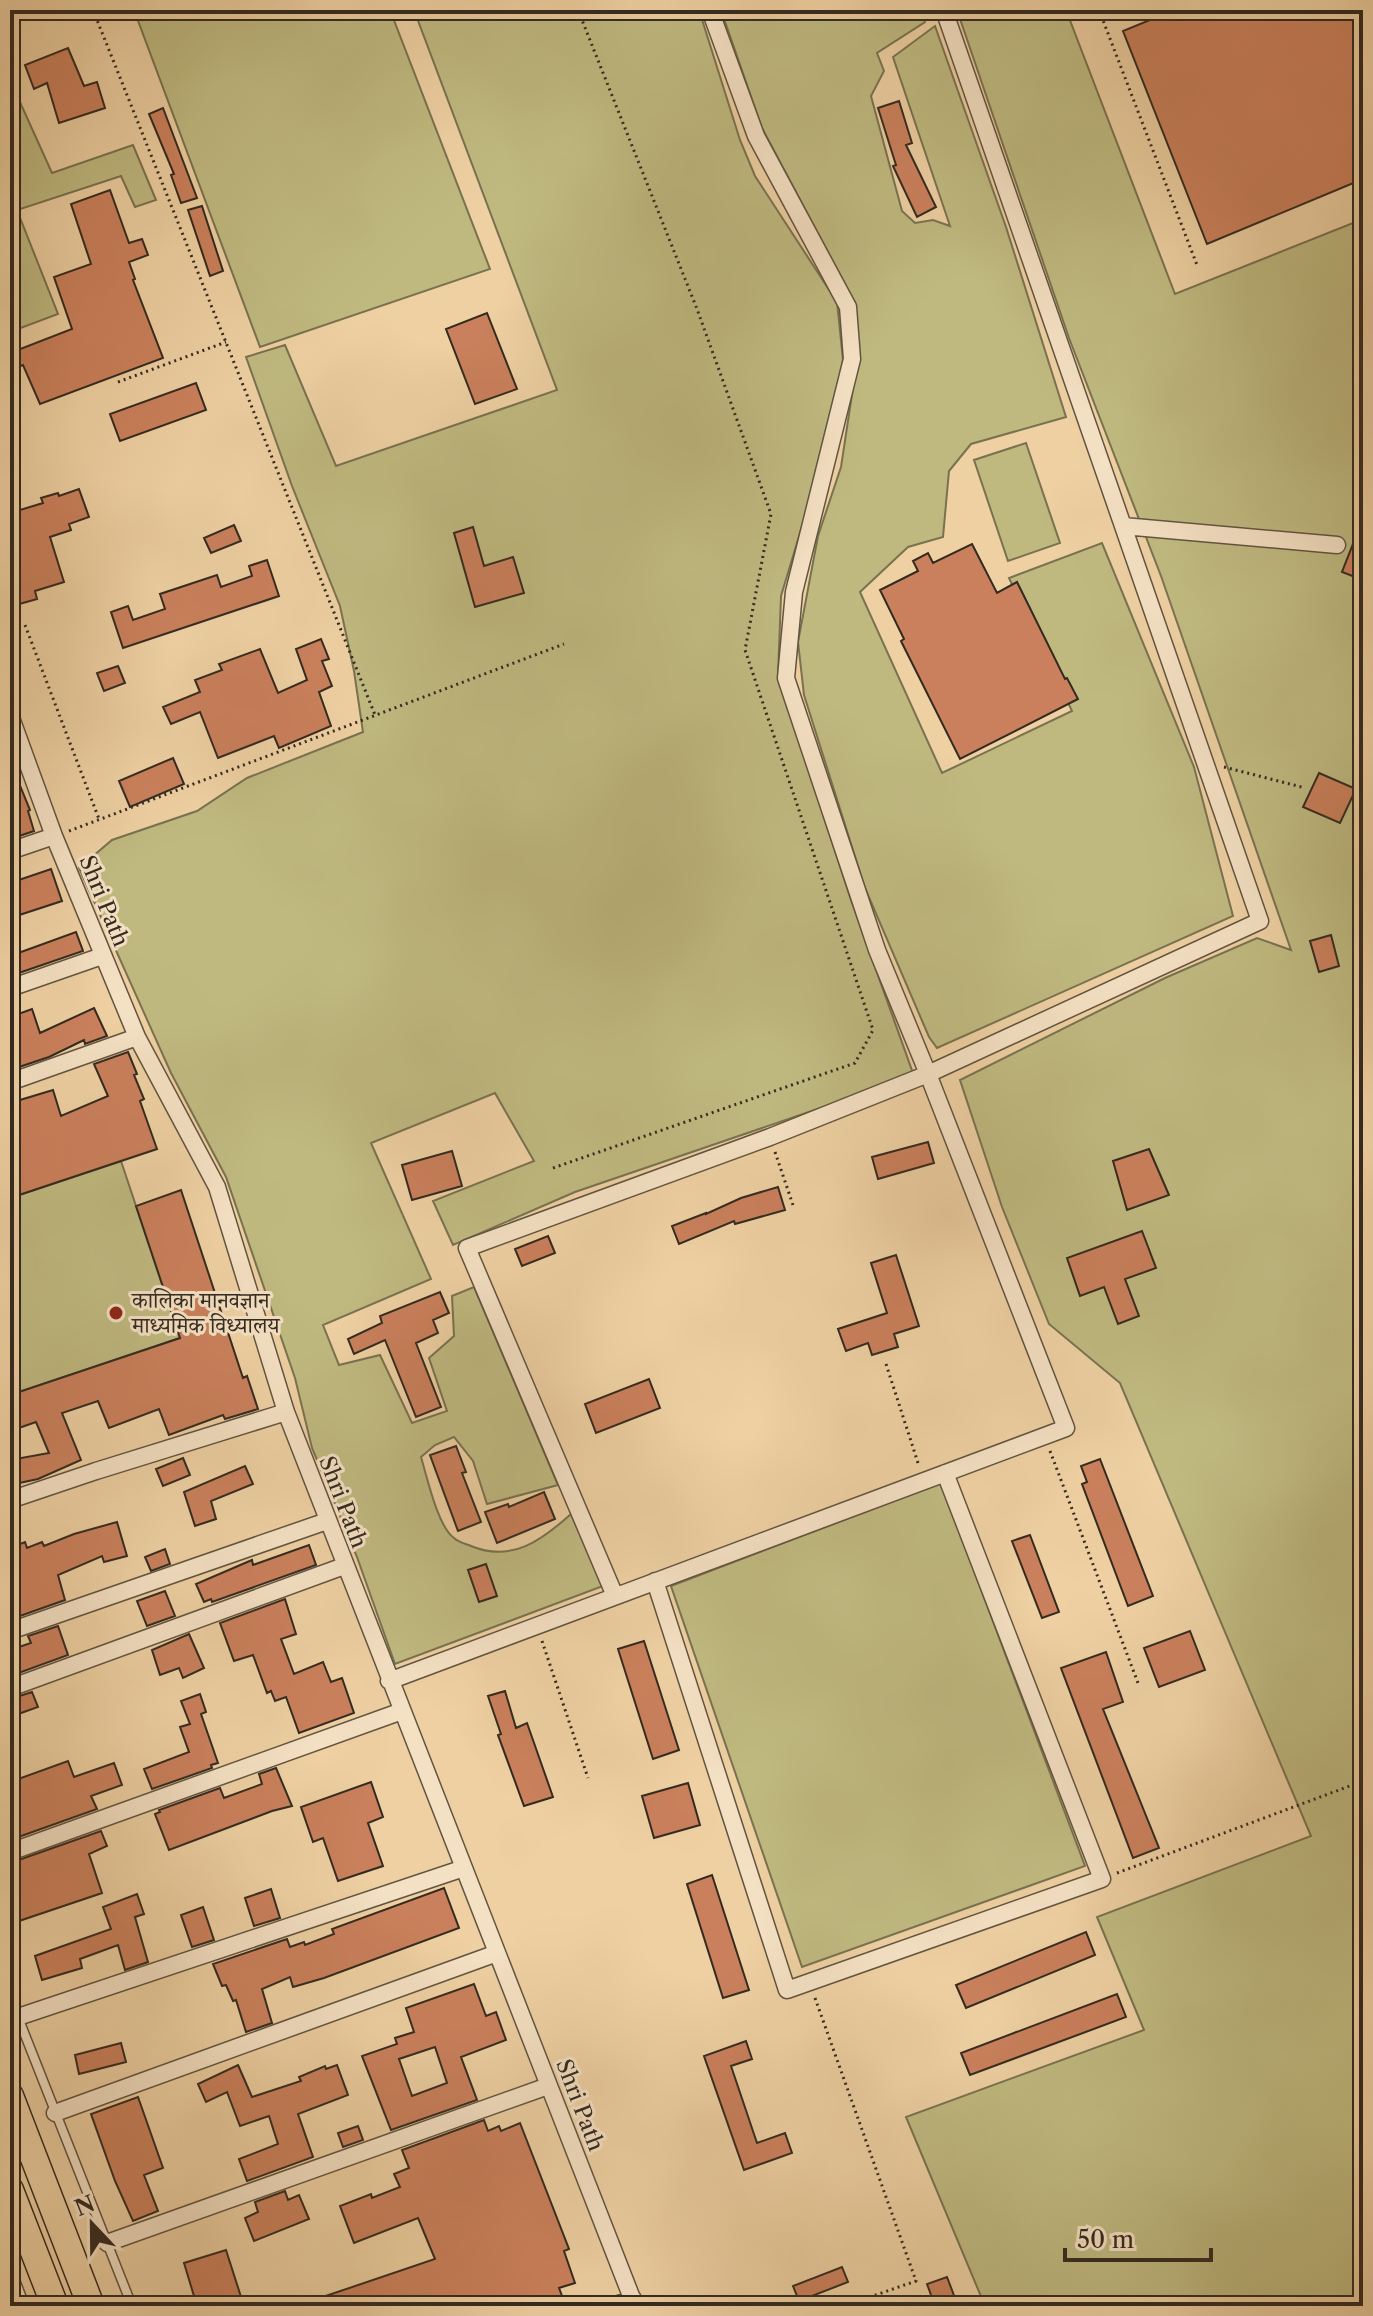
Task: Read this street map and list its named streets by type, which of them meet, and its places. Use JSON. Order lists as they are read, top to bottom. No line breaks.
{"streets":{"street":["Shri Path"]},"places":["कालिका मानवज्ञान माध्यमिक विध्यालय"],"scale_bar":"50 m","north":"top"}
